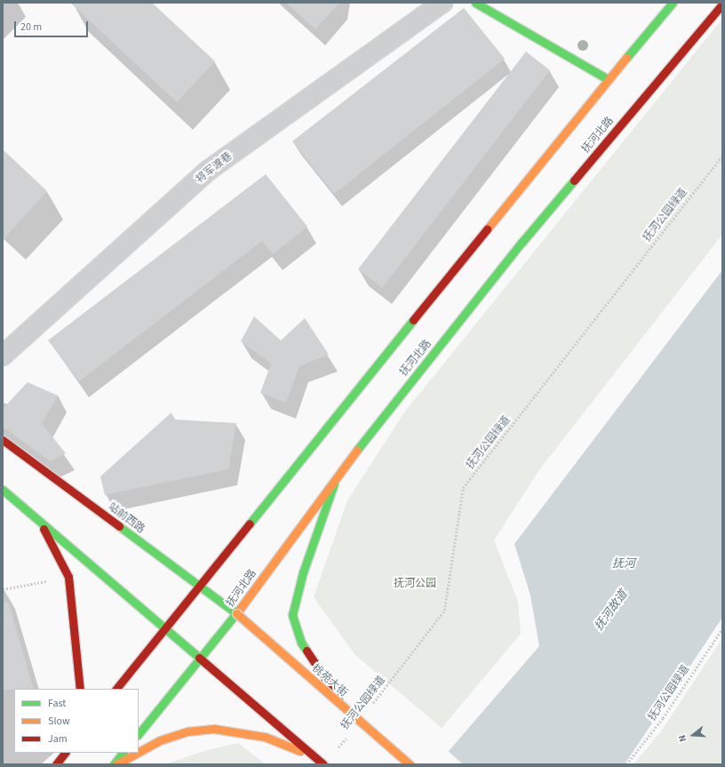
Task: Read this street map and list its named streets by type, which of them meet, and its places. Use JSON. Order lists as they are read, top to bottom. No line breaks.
{"streets":{"main road":["抚河北路","站前西路","桃苑大街"],"street":["将军渡巷"],"path":["抚河公园绿道"]},"crossings":[["抚河北路","站前西路"],["抚河北路","桃苑大街"],["站前西路","桃苑大街"]],"water":["抚河","抚河故道"],"parks":["抚河公园"],"legend":["Fast","Slow","Jam"],"scale_bar":"20 m","north":"left"}
